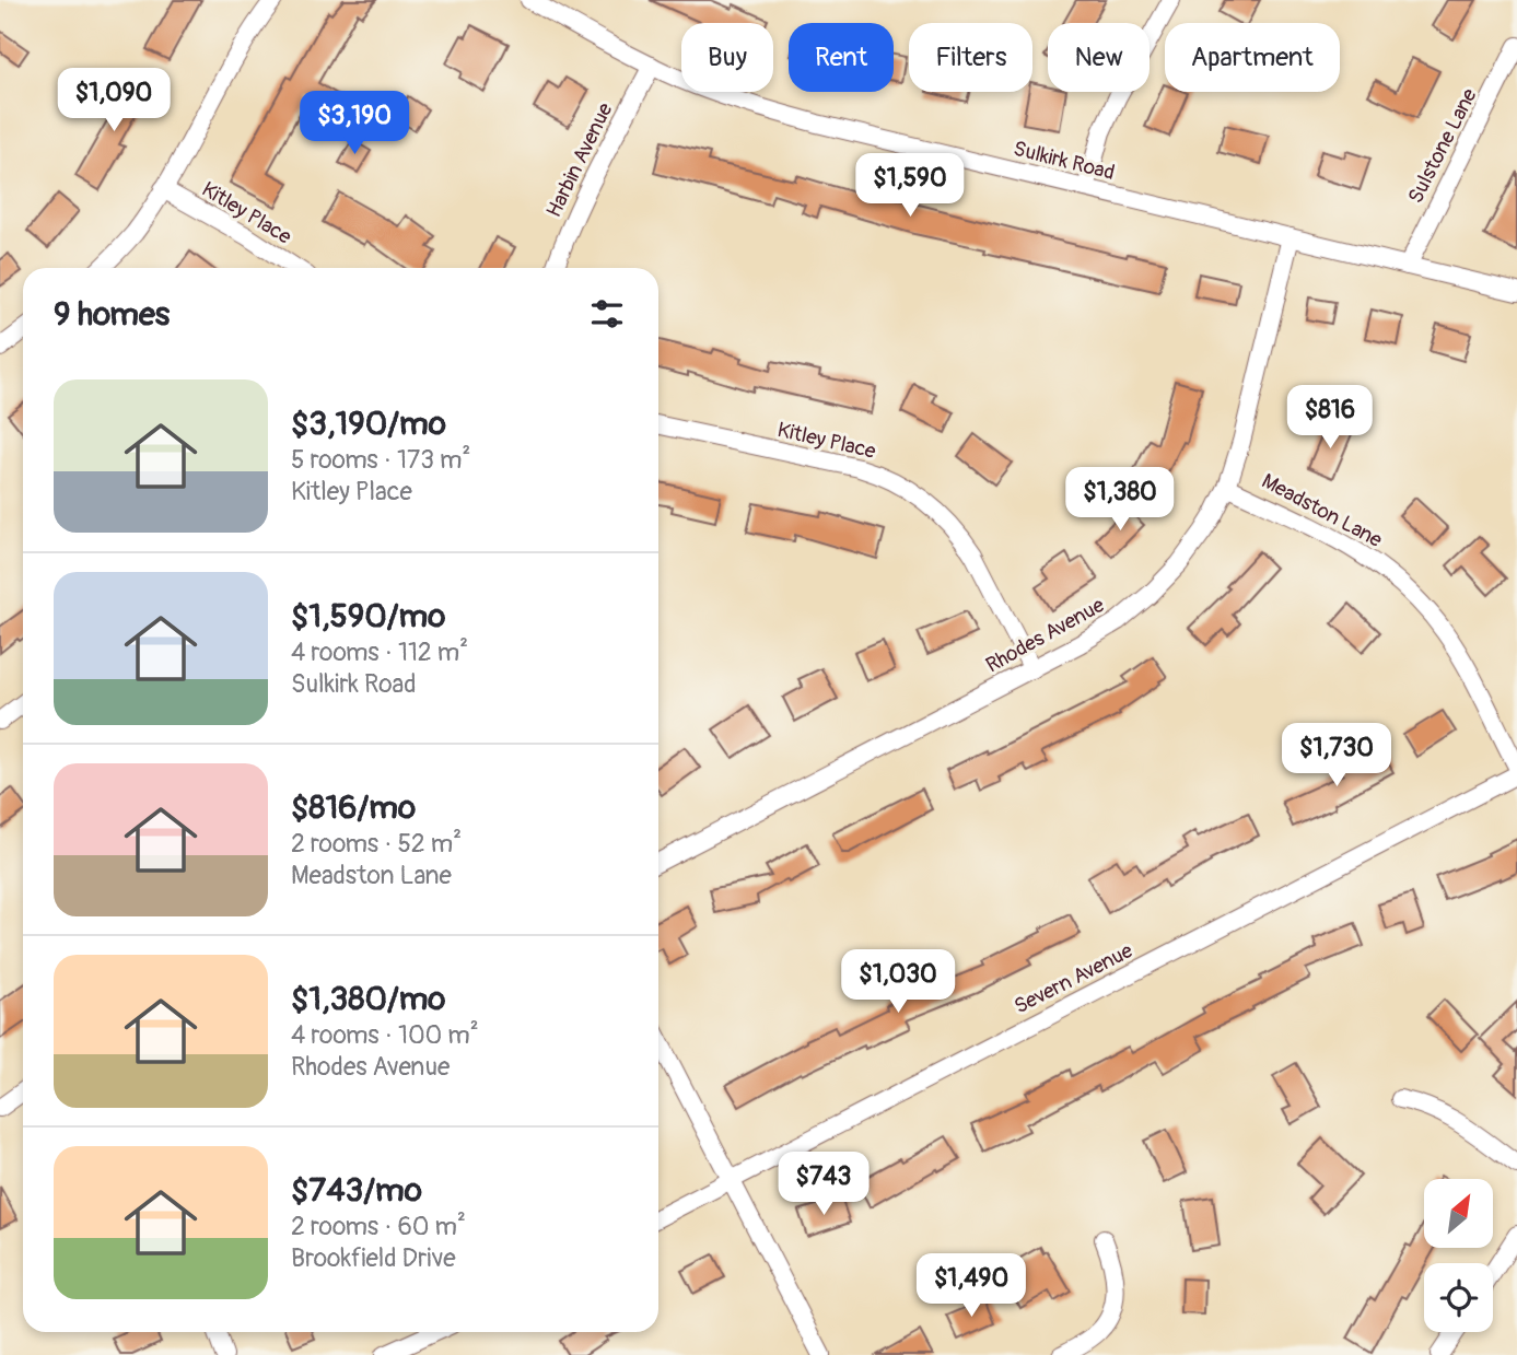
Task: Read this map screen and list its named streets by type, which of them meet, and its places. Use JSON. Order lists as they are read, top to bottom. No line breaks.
{"streets":{"street":["Sulstone Lane","Harbin Avenue","Sulkirk Road","Kitley Place","Meadston Lane","Rhodes Avenue","Severn Avenue"]},"crossings":[["Sulstone Lane","Sulkirk Road"],["Harbin Avenue","Sulkirk Road"],["Sulkirk Road","Rhodes Avenue"],["Kitley Place","Rhodes Avenue"],["Meadston Lane","Rhodes Avenue"]],"north":"top right","page":{"chip":["Buy","Rent","Filters","New","Apartment"],"price":["$1,090","$3,190","$1,590","$816","$1,380","$1,730","$1,030","$743","$1,490"],"heading":"9 homes","list":[{"name":"$3,190/mo","note":"5 rooms · 173 m² · Kitley Place"},{"name":"$1,590/mo","note":"4 rooms · 112 m² · Sulkirk Road"},{"name":"$816/mo","note":"2 rooms · 52 m² · Meadston Lane"},{"name":"$1,380/mo","note":"4 rooms · 100 m² · Rhodes Avenue"},{"name":"$743/mo","note":"2 rooms · 60 m² · Brookfield Drive"}]}}
